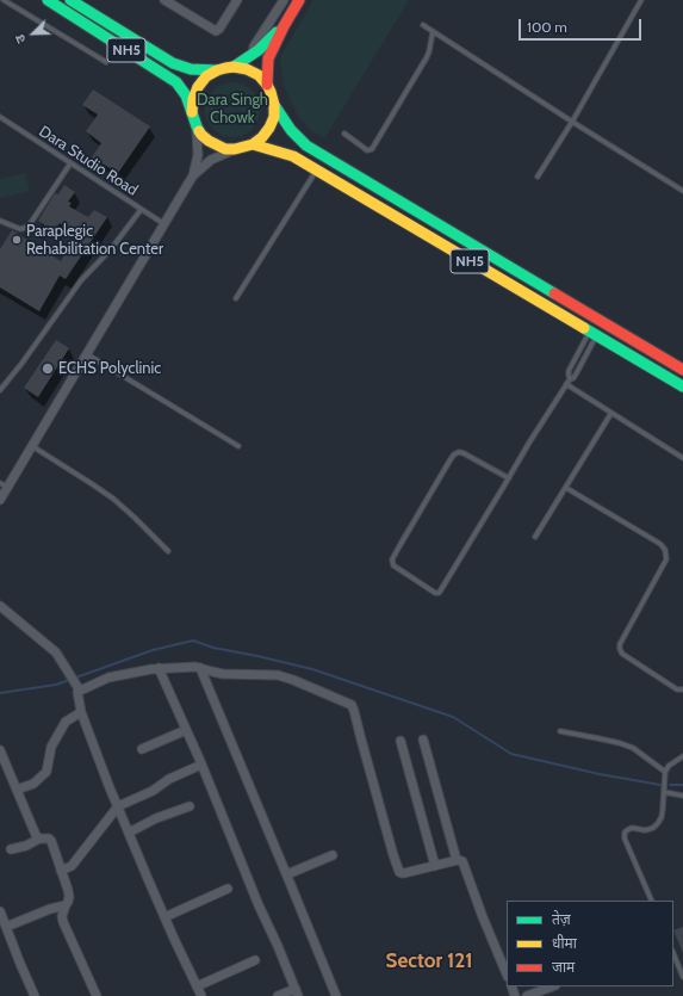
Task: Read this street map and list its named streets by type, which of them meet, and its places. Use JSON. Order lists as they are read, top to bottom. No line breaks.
{"streets":{"main road":["NH5"],"lane":["Dara Studio Road"]},"districts":["Sector 121"],"parks":["Dara Singh Chowk"],"places":["Paraplegic Rehabilitation Center","ECHS Polyclinic"],"legend":["तेज़","धीमा","जाम"],"scale_bar":"100 m","north":"bottom left"}
